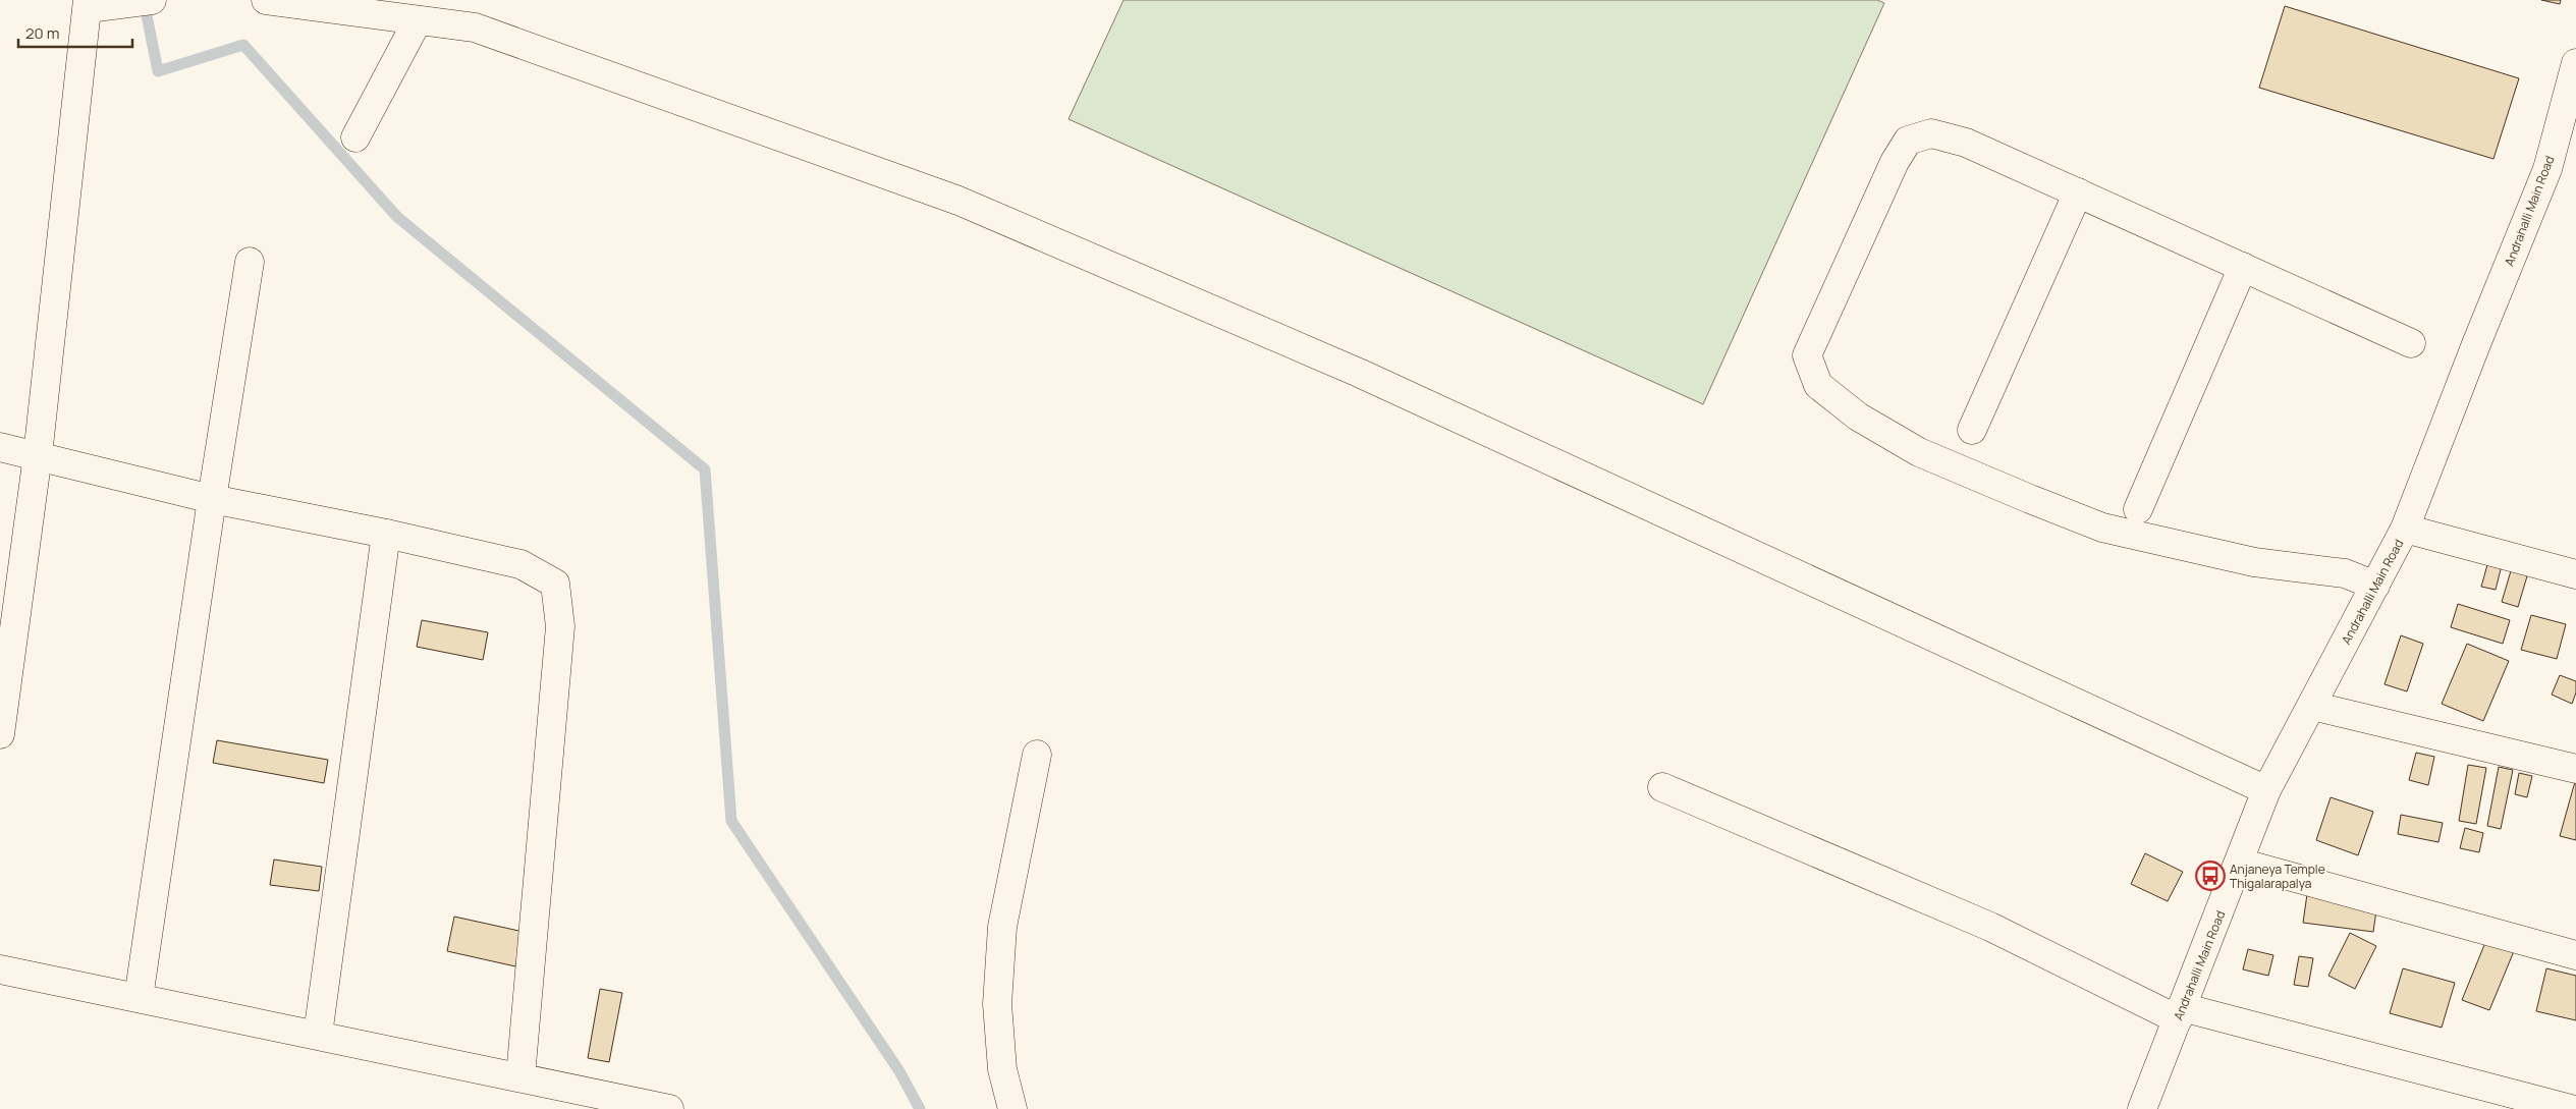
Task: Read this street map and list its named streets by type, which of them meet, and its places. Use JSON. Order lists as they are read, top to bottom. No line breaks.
{"streets":{"street":["Andrahalli Main Road"]},"places":{"bus stop":["Anjaneya Temple Thigalarapalya"]},"scale_bar":"20 m"}
